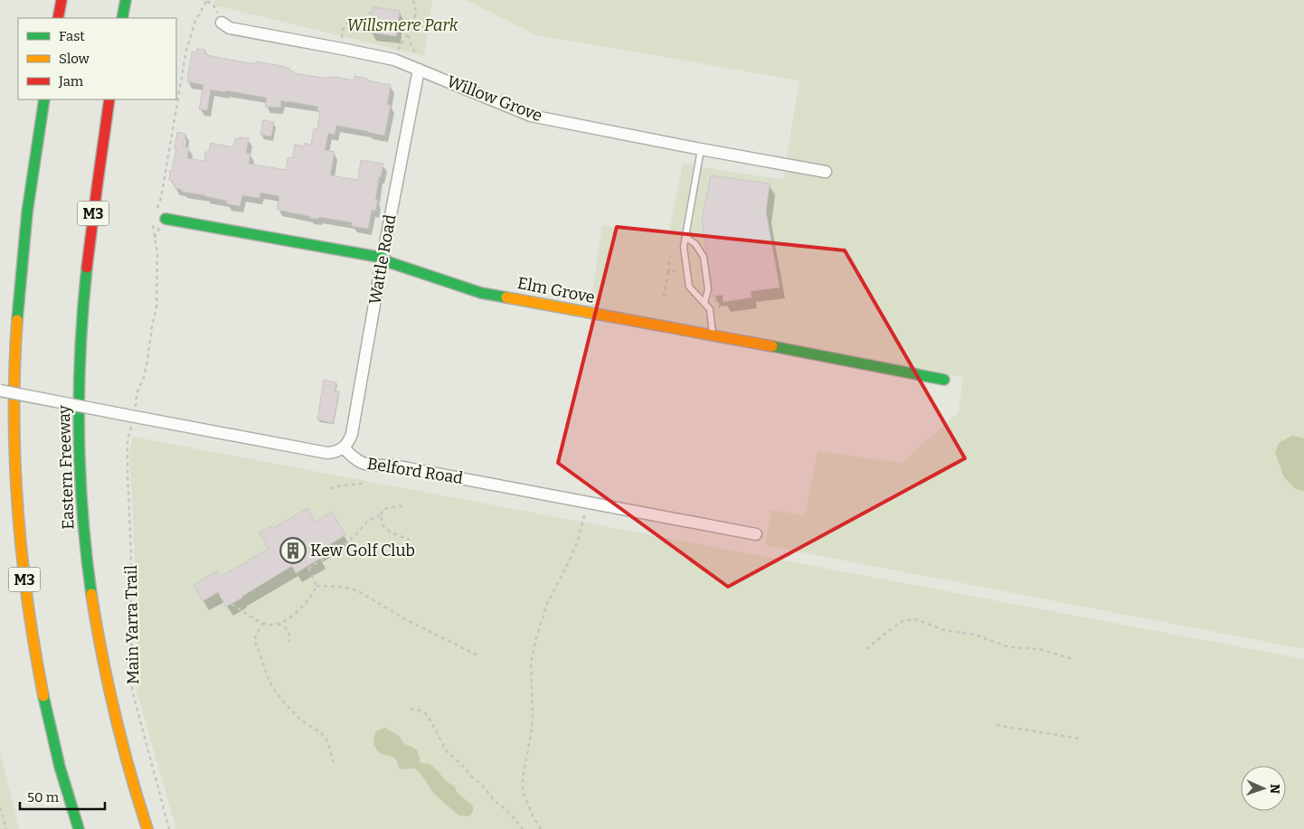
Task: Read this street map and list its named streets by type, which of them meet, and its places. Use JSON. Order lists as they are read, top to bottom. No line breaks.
{"streets":{"main road":["M3","Elm Grove","Eastern Freeway"],"street":["Willow Grove","Wattle Road","Belford Road"],"path":["Main Yarra Trail"]},"crossings":[["Willow Grove","Wattle Road"],["Wattle Road","Elm Grove"],["Wattle Road","Belford Road"]],"parks":["Willsmere Park"],"places":{"building":["Kew Golf Club"]},"legend":["Fast","Slow","Jam"],"scale_bar":"50 m","north":"right"}
